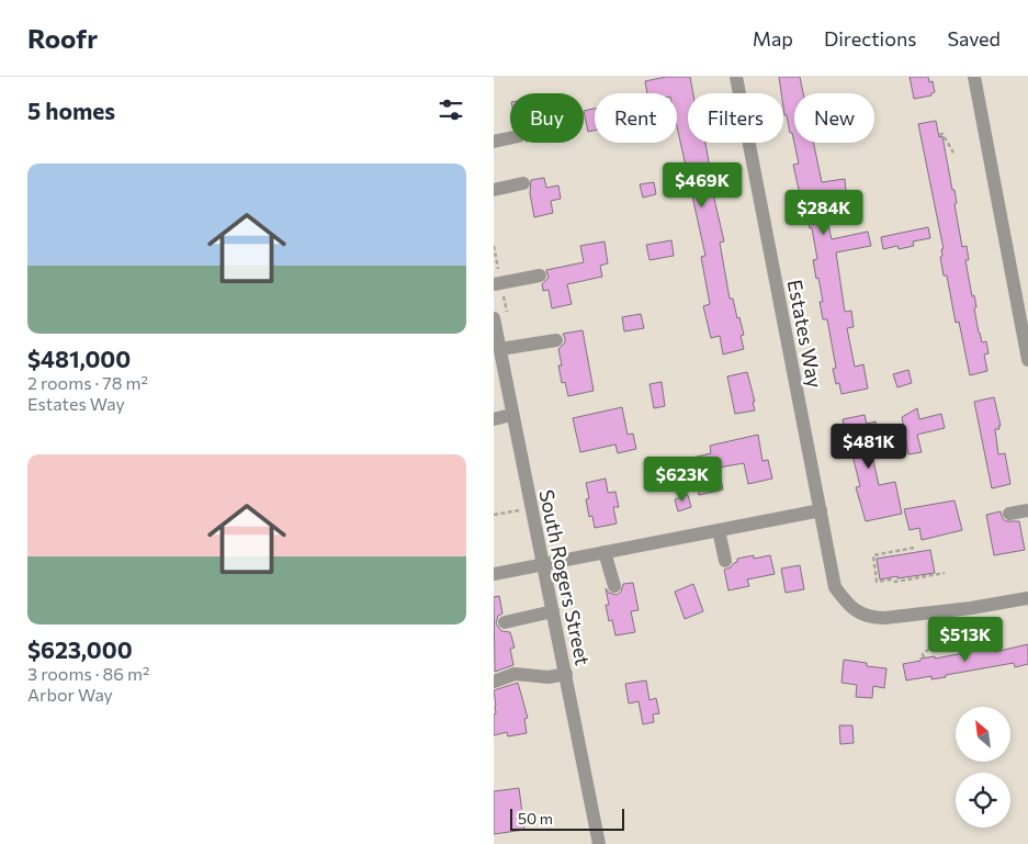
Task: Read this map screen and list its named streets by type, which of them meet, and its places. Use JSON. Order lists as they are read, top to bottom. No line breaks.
{"streets":{"street":["Estates Way","South Rogers Street"]},"scale_bar":"50 m","north":"top left","page":{"header":"Roofr","nav":["Map","Directions","Saved"],"heading":"5 homes","chip":["Buy","Rent","Filters","New"],"list":[{"name":"$481,000","note":"2 rooms · 78 m² · Estates Way"},{"name":"$623,000","note":"3 rooms · 86 m² · Arbor Way"}],"price":["$469K","$284K","$481K","$623K","$513K"],"scale":"50 m"}}
